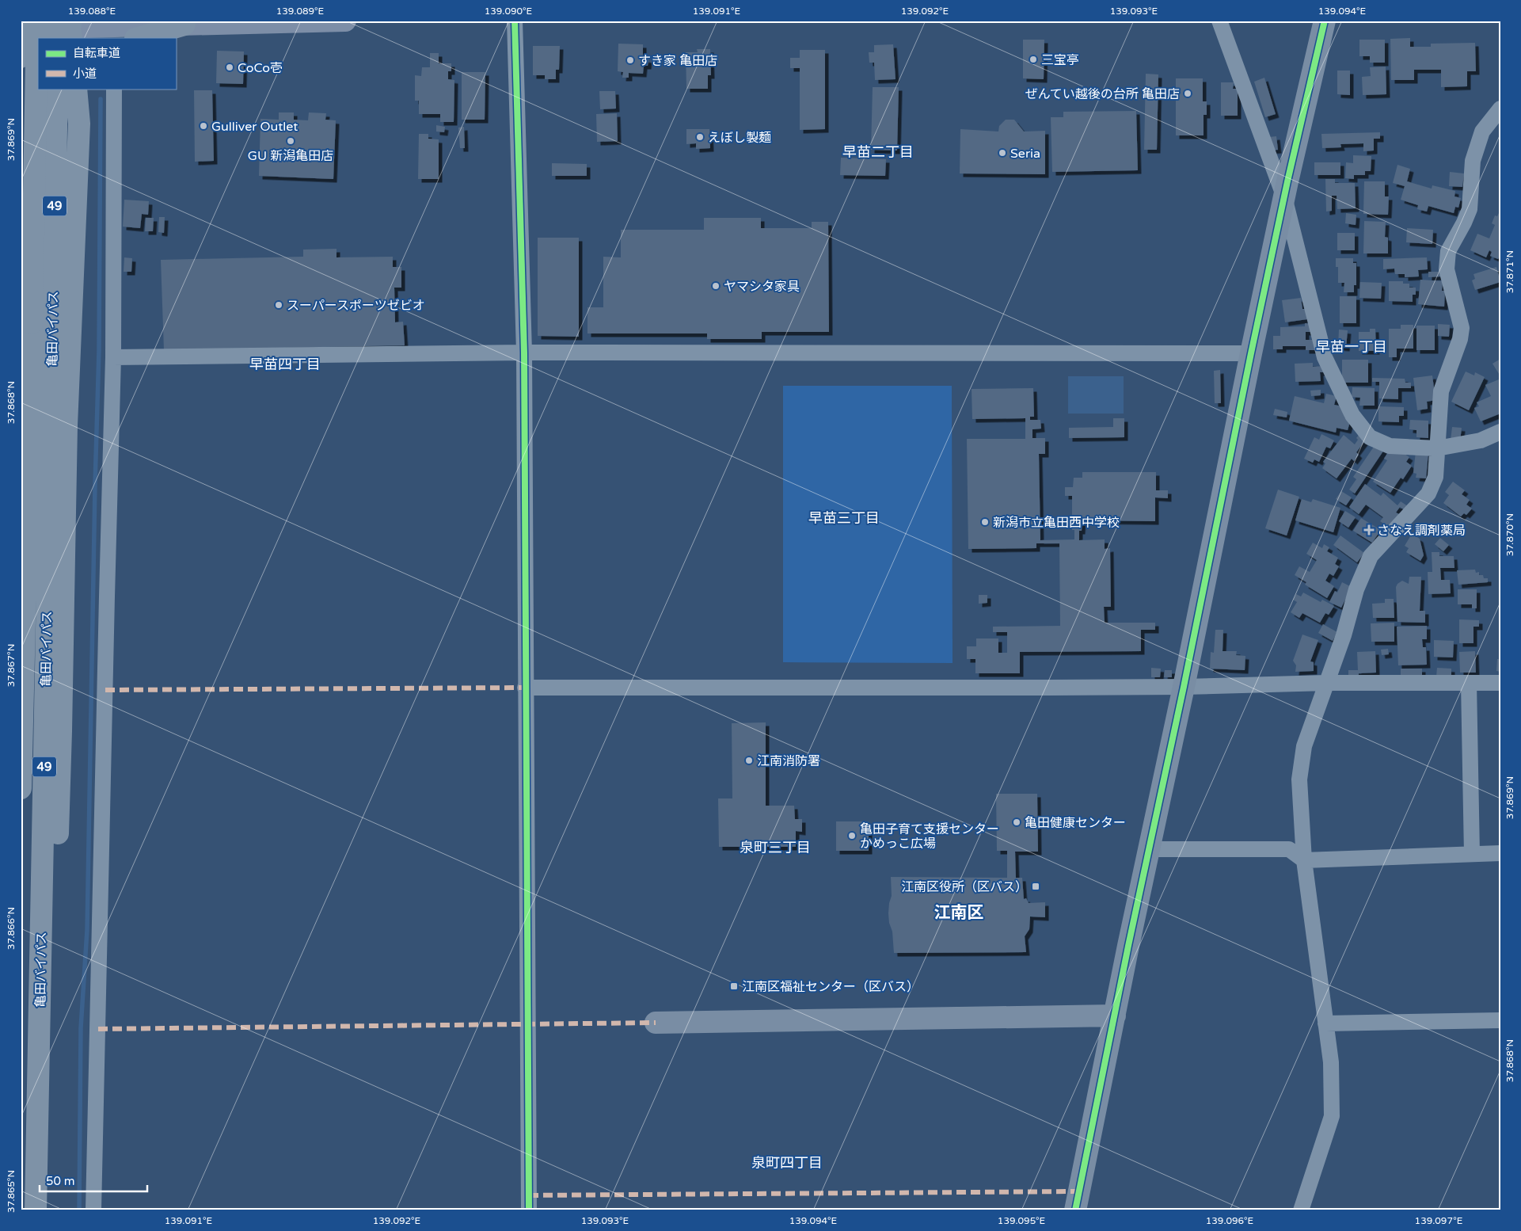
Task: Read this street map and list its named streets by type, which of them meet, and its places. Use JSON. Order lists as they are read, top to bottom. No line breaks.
{"streets":{"highway":["49","亀田バイパス"]},"districts":["早苗二丁目","早苗一丁目","早苗四丁目","早苗三丁目","泉町三丁目","江南区","泉町四丁目"],"places":{"other":["三宝亭","すき家 亀田店","CoCo壱","ぜんてい越後の台所 亀田店","Gulliver Outlet","えぼし製麺","GU 新潟亀田店","Seria","ヤマシタ家具","スーパースポーツゼビオ","新潟市立亀田西中学校","江南消防署","亀田健康センター","亀田子育て支援センター かめっこ広場"],"health":["さなえ調剤薬局"],"transit":["江南区役所（区バス）","江南区福祉センター（区バス）"]},"legend":["自転車道","小道"],"scale_bar":"50 m","coordinates":["139.088°E","139.089°E","139.090°E","139.091°E","139.092°E","139.093°E","139.094°E","37.869°N","37.871°N","37.868°N","37.870°N","37.867°N","37.866°N","37.865°N","139.095°E","139.096°E","139.097°E"]}
